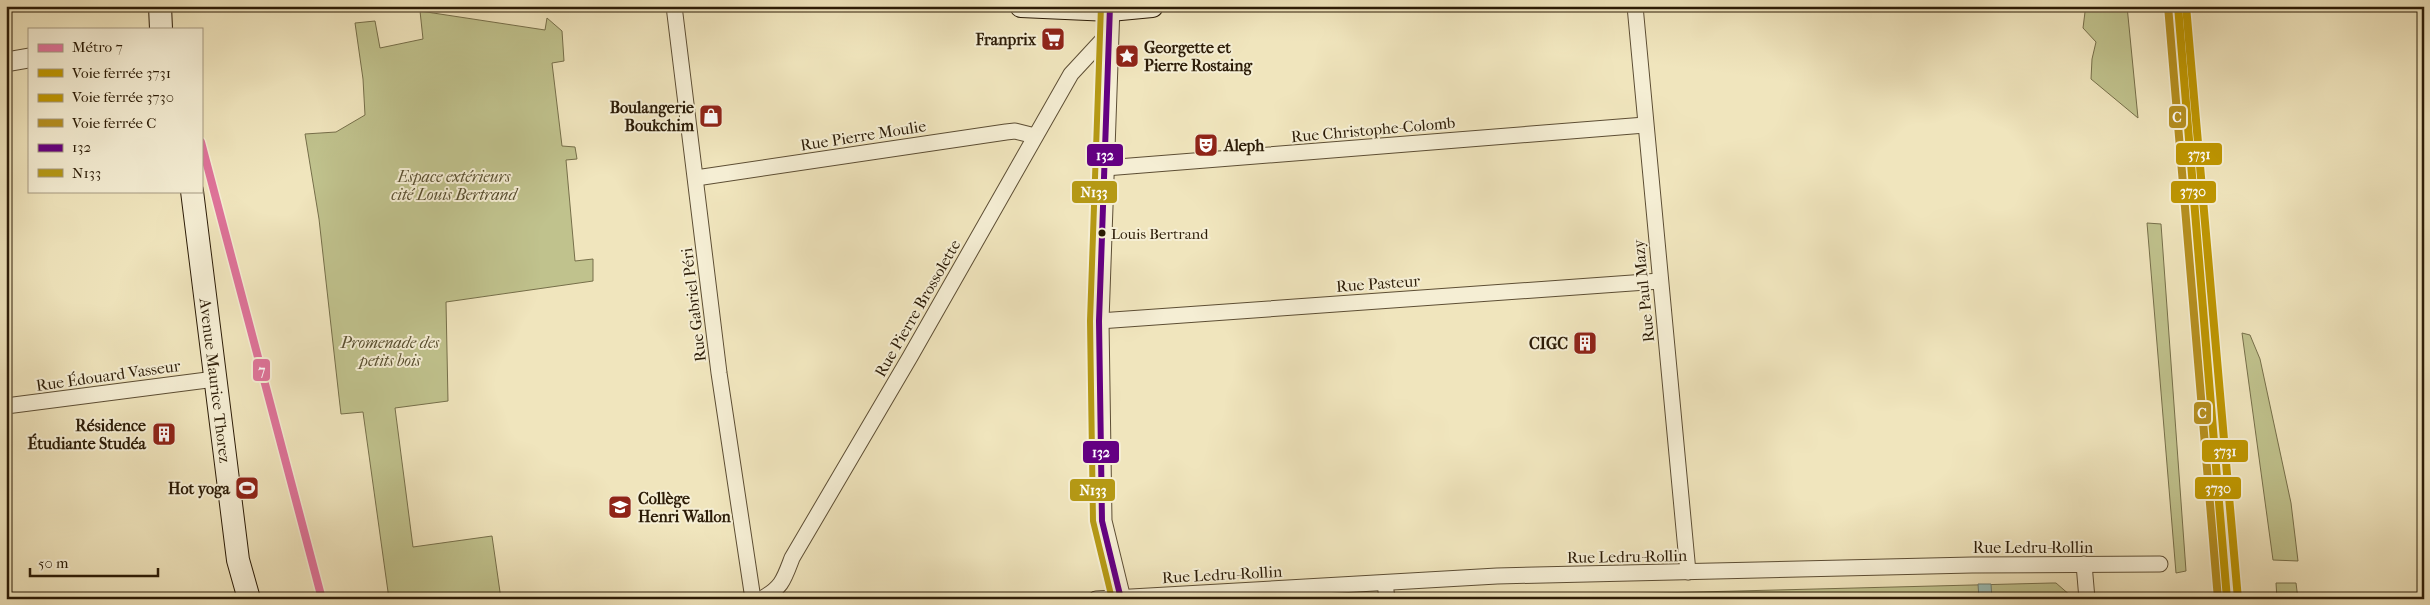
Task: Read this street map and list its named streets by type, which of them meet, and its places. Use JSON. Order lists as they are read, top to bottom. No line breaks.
{"streets":{"main road":["Avenue Maurice Thorez"],"street":["Rue Christophe-Colomb","Rue Pierre Moulie","Rue Pasteur","Rue Paul Mazy","Rue Gabriel Péri","Rue Pierre Brossolette","Rue Édouard Vasseur","Rue Ledru-Rollin"]},"crossings":[["Rue Christophe-Colomb","Rue Paul Mazy"],["Rue Pierre Moulie","Rue Gabriel Péri"],["Rue Pierre Moulie","Rue Pierre Brossolette"],["Rue Pasteur","Rue Paul Mazy"],["Rue Paul Mazy","Rue Ledru-Rollin"],["Rue Édouard Vasseur","Avenue Maurice Thorez"]],"parks":["Espace extérieurs cité Louis Bertrand","Promenade des petits bois"],"places":{"supermarket":["Franprix"],"place":["Georgette et Pierre Rostaing"],"shop":["Boulangerie Boukchim"],"theatre":["Aleph"],"other":["Louis Bertrand"],"building":["CIGC","Résidence Étudiante Studéa"],"sports":["Hot yoga"],"school or university":["Collège Henri Wallon"]},"lines":["rail line 3731","rail line 3730","rail line C","transit line 132","transit line N133","metro line 7"],"legend":["Métro 7","Voie ferrée 3731","Voie ferrée 3730","Voie ferrée C","132","N133"],"scale_bar":"50 m"}
